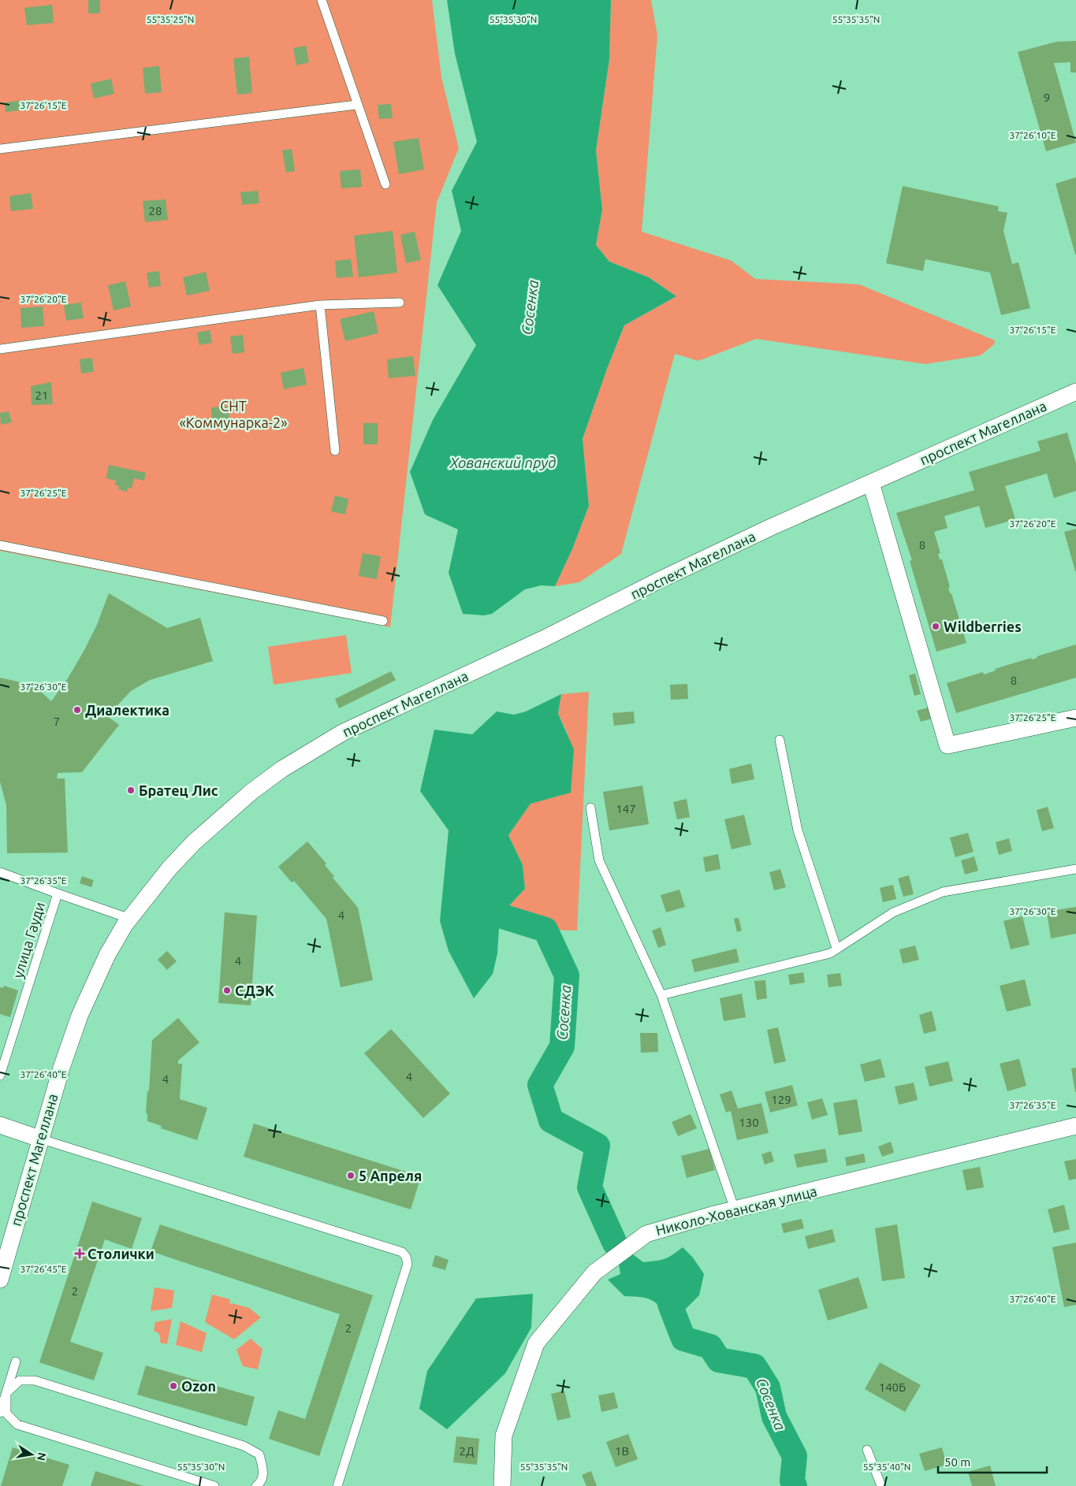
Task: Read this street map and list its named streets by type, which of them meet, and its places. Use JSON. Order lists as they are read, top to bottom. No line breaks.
{"streets":{"street":["проспект Магеллана","Николо-Хованская улица"],"lane":["улица Гауди"]},"water":["Сосенка","Хованский пруд"],"parks":["СНТ «Коммунарка-2»"],"places":{"other":["Wildberries","Диалектика","Братец Лис","СДЭК","5 Апреля","Ozon"],"health":["Столички"]},"house_numbers":["9","28","21","8","8","7","147","4","4","4","4","129","130","2","2","140Б","2Д","1В"],"scale_bar":"50 m","north":"right","coordinates":["55°35'25\"N","55°35'30\"N","55°35'35\"N","37°26'15\"E","37°26'10\"E","37°26'20\"E","37°26'25\"E","37°26'30\"E","37°26'35\"E","37°26'40\"E","37°26'45\"E","55°35'40\"N"]}
